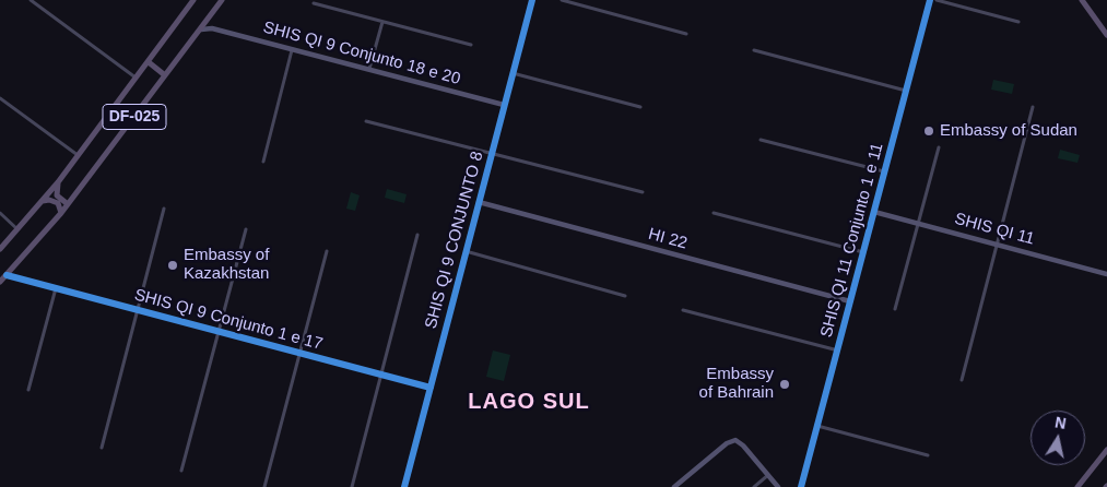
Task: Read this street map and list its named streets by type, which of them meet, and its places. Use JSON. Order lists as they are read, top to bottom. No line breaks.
{"streets":{"main road":["DF-025"],"street":["SHIS QI 9 Conjunto 18 e 20","SHIS QI 11","HI 22","SHIS QI 9 CONJUNTO 8","SHIS QI 11 Conjunto 1 e 11","SHIS QI 9 Conjunto 1 e 17"]},"crossings":[["SHIS QI 9 Conjunto 18 e 20","DF-025"],["SHIS QI 9 Conjunto 18 e 20","SHIS QI 9 CONJUNTO 8"],["DF-025","SHIS QI 9 Conjunto 1 e 17"],["SHIS QI 11","SHIS QI 11 Conjunto 1 e 11"],["HI 22","SHIS QI 9 CONJUNTO 8"],["HI 22","SHIS QI 11 Conjunto 1 e 11"],["SHIS QI 9 CONJUNTO 8","SHIS QI 9 Conjunto 1 e 17"]],"districts":["LAGO SUL"],"places":["Embassy of Sudan","Embassy of Kazakhstan","Embassy of Bahrain"],"north":"top"}
